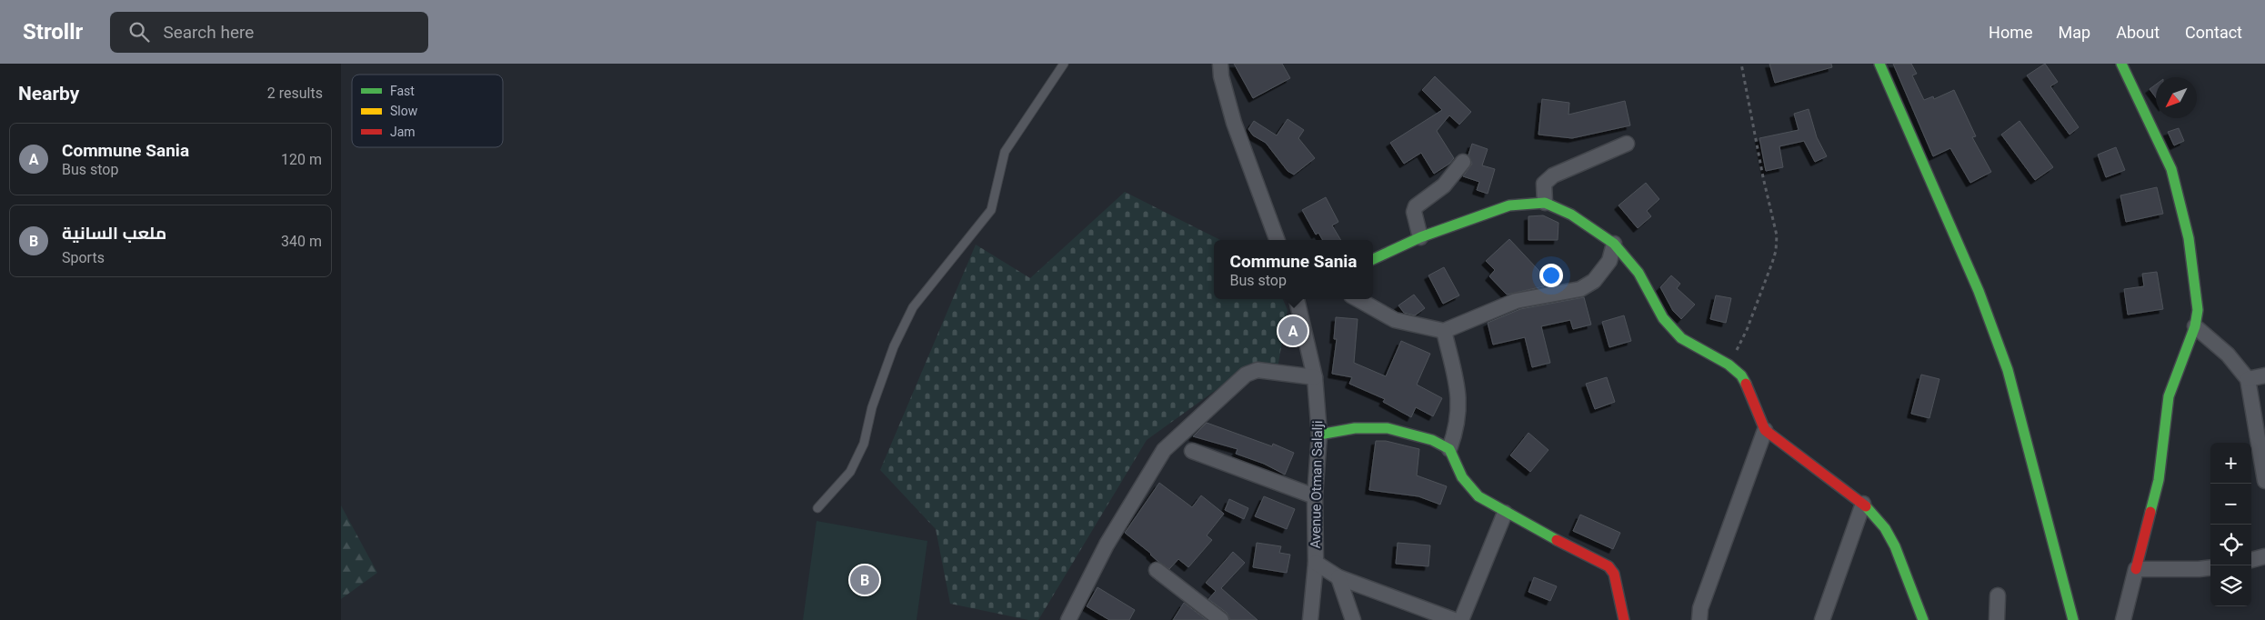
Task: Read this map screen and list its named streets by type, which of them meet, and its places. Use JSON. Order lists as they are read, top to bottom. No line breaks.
{"streets":{"street":["Avenue Otman Salalji"]},"legend":["Fast","Slow","Jam"],"north":"bottom left","page":{"header":"Strollr","search":"Search here","nav":["Home","Map","About","Contact"],"heading":["Nearby","2 results"],"list":[{"mark":"A","name":"Commune Sania","note":"Bus stop","value":"120 m"},{"mark":"B","name":"ملعب السانية","note":"Sports","value":"340 m"}],"popup":["Commune Sania","Bus stop"],"pins":["A","B"],"map_buttons":["+","−"]}}
